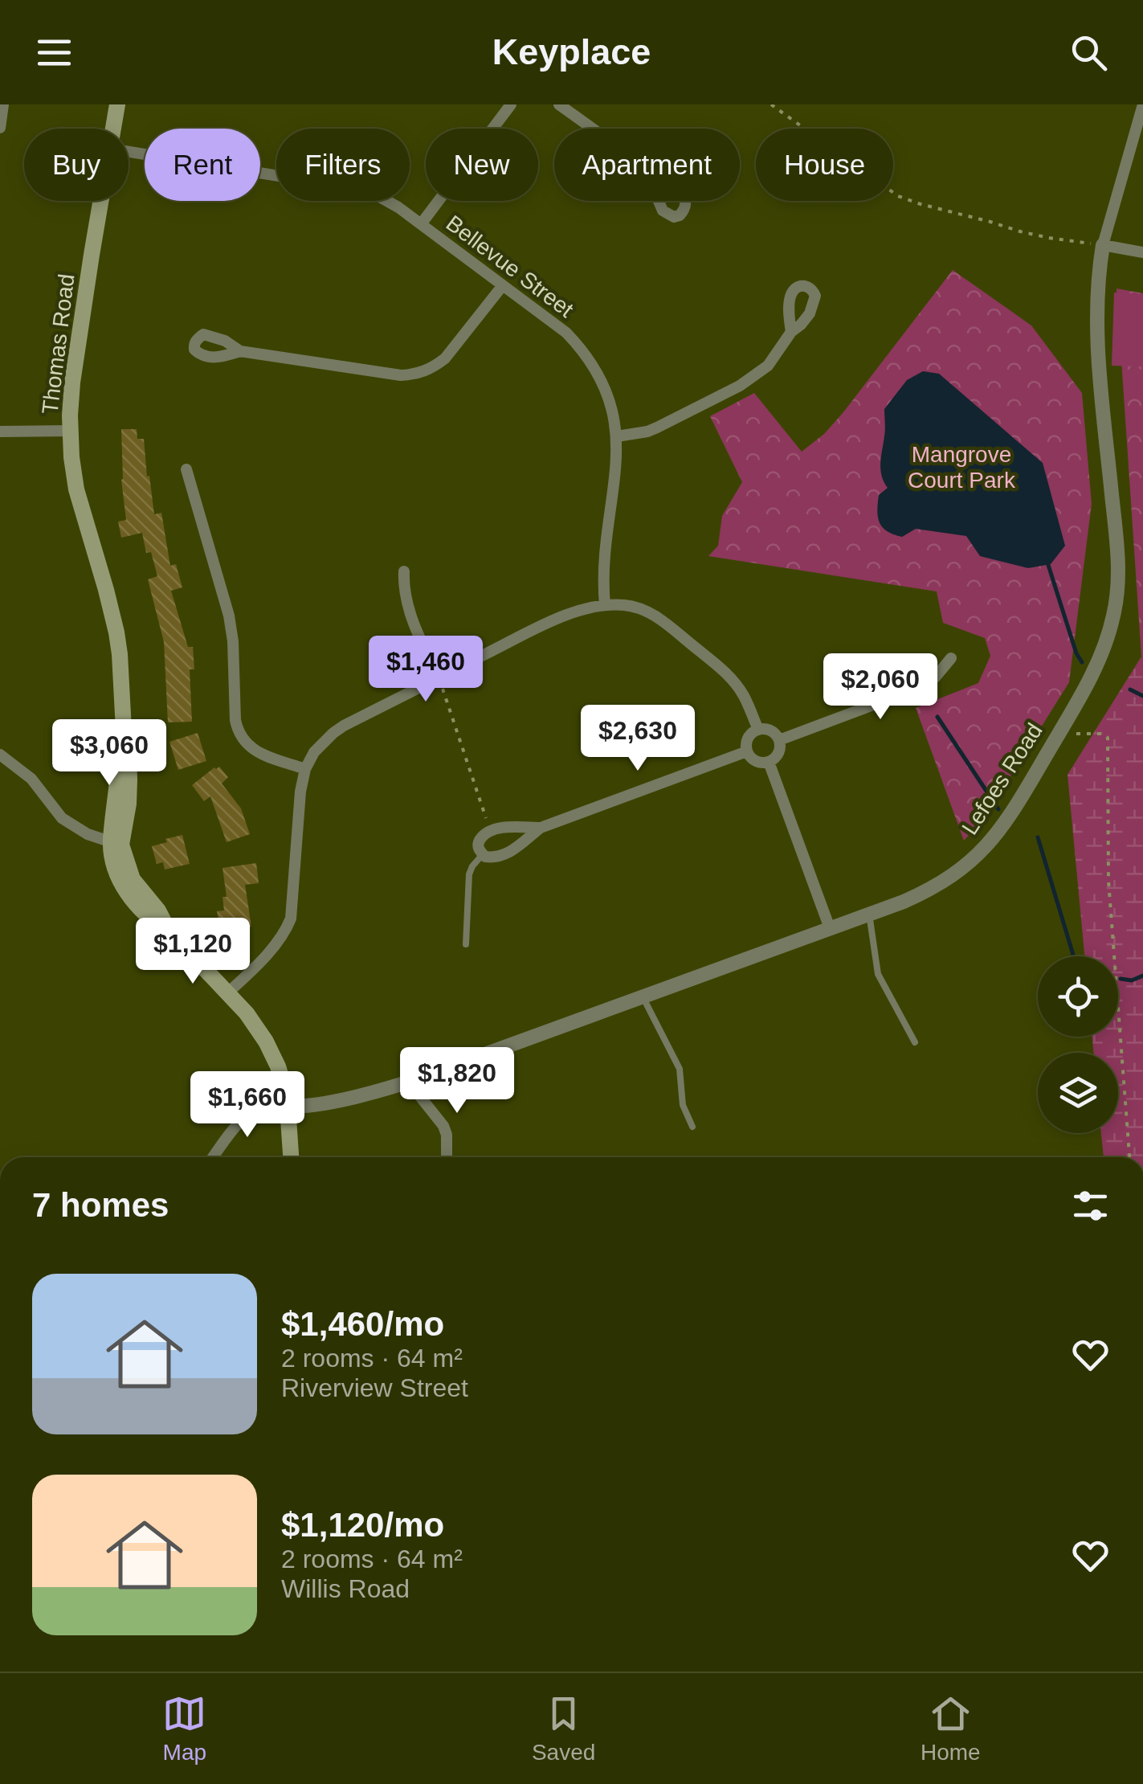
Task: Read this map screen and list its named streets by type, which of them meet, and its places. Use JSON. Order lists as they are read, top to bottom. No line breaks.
{"streets":{"main road":["Thomas Road"],"street":["Bellevue Street","Lefoes Road"]},"parks":["Mangrove Court Park"],"page":{"header":"Keyplace","chip":["Buy","Rent","Filters","New","Apartment","House"],"price":["$1,460","$2,060","$2,630","$3,060","$1,120","$1,820","$1,660"],"heading":"7 homes","list":[{"name":"$1,460/mo","note":"2 rooms · 64 m² · Riverview Street"},{"name":"$1,120/mo","note":"2 rooms · 64 m² · Willis Road"}],"tabs":["Map","Saved","Home"]}}
